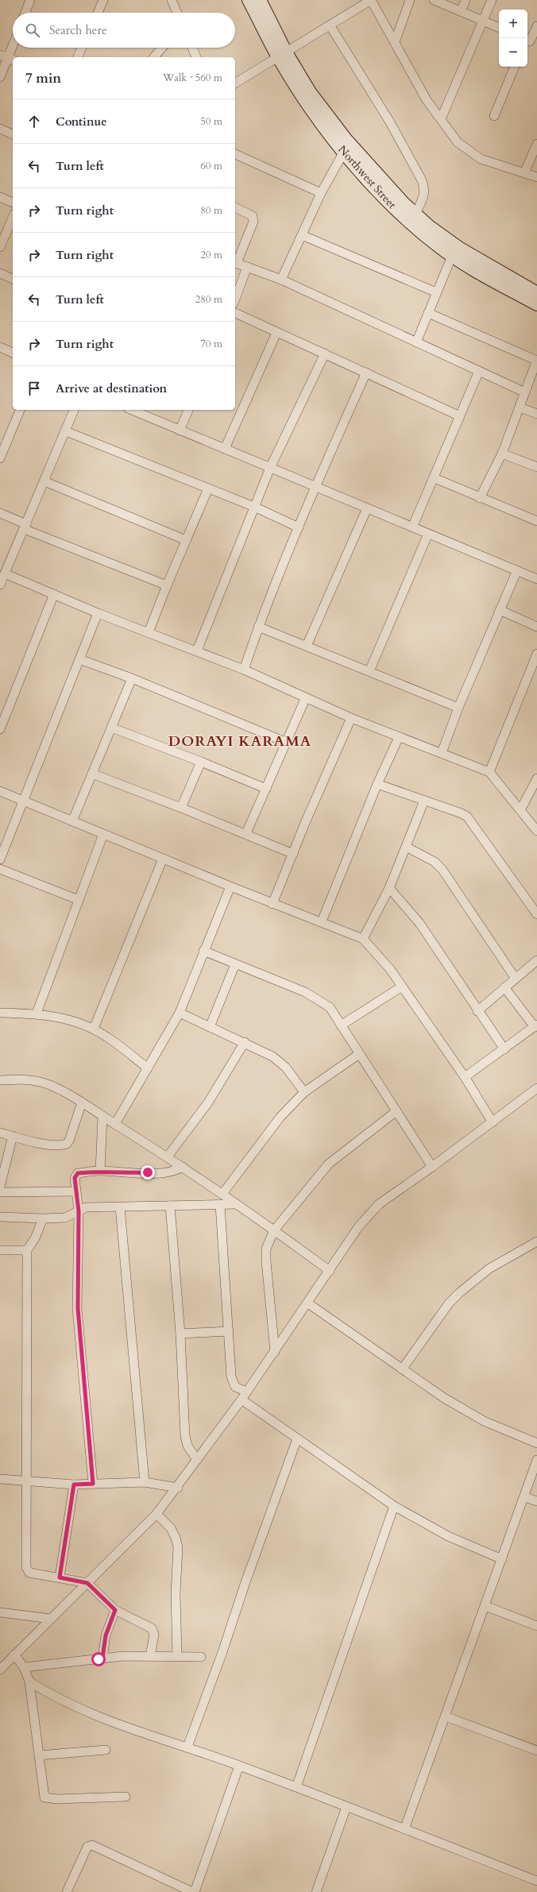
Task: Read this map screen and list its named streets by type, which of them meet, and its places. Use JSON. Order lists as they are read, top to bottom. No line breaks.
{"streets":{"main road":["Northwest Street"]},"districts":["DORAYI KARAMA"],"page":{"map_buttons":["+","−"],"search":"Search here","heading":["7 min","Walk · 560 m"],"list":[["Continue","50 m"],["Turn left","60 m"],["Turn right","80 m"],["Turn right","20 m"],["Turn left","280 m"],["Turn right","70 m"],"Arrive at destination"]}}
